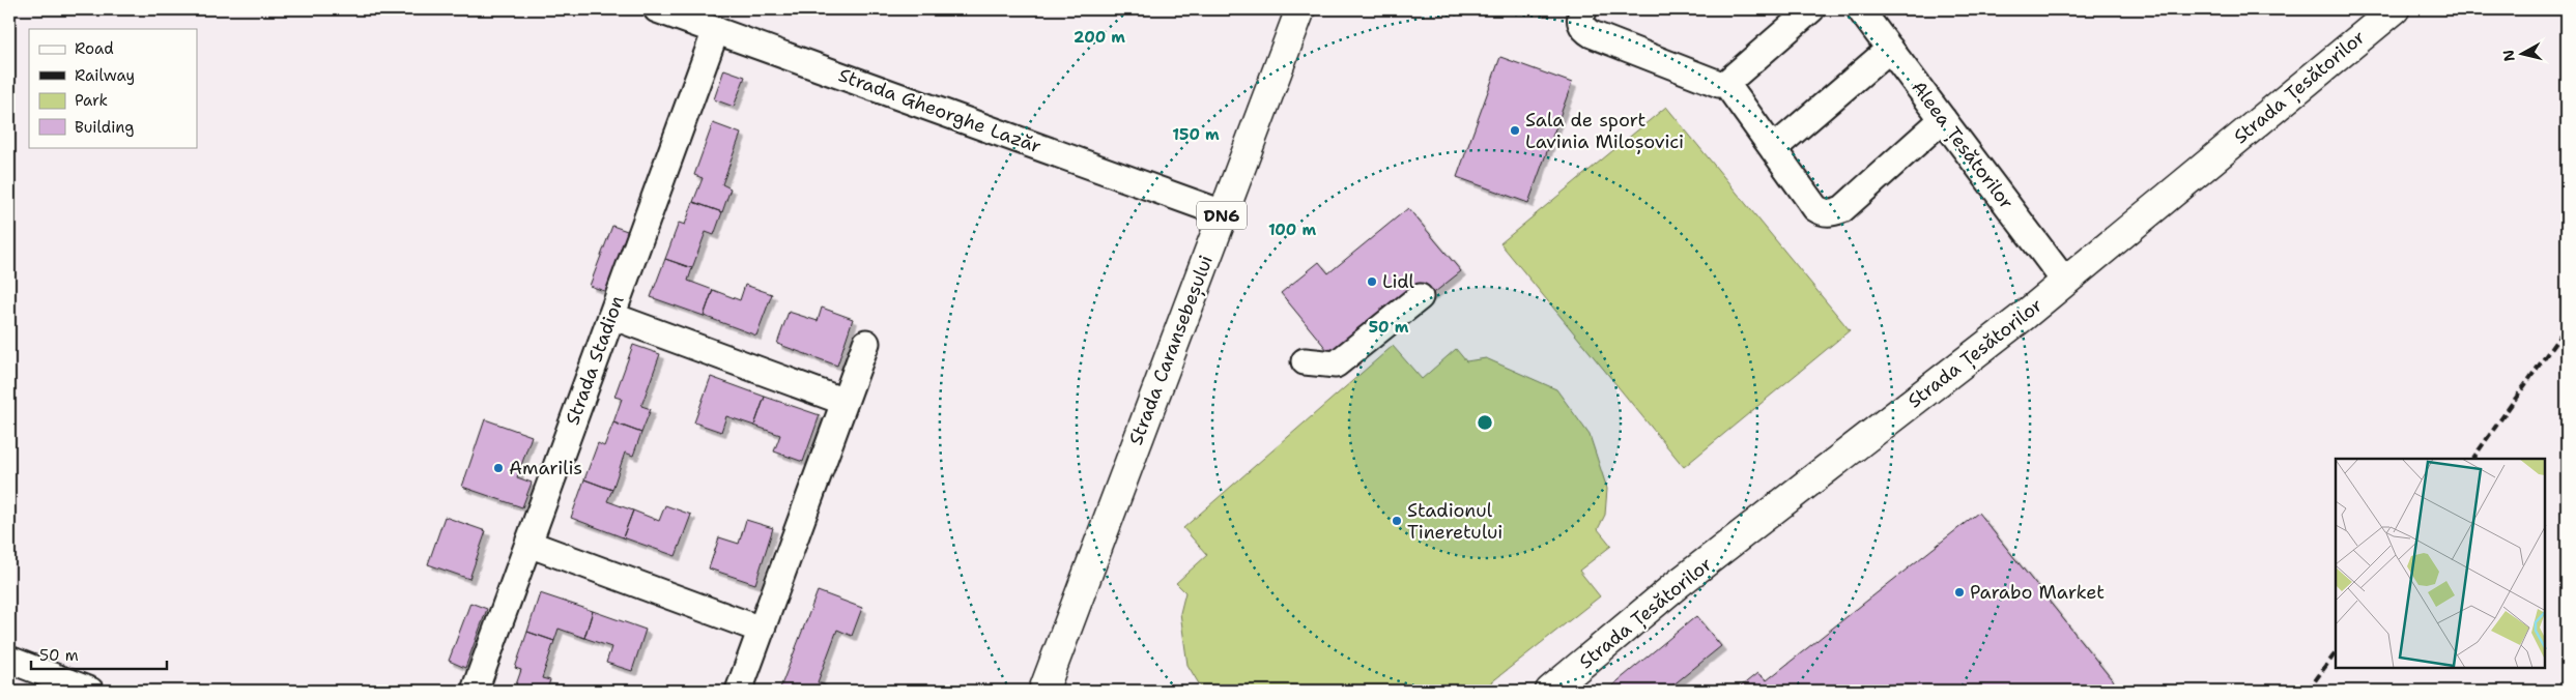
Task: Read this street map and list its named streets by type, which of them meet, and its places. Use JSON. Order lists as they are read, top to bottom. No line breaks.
{"streets":{"main road":["Strada Țesătorilor","DN6","Strada Caransebeșului"],"street":["Strada Gheorghe Lazăr","Aleea Țesătorilor","Strada Stadion"]},"crossings":[["Strada Țesătorilor","Aleea Țesătorilor"],["Strada Gheorghe Lazăr","Strada Caransebeșului"],["Strada Gheorghe Lazăr","Strada Stadion"]],"places":["Sala de sport Lavinia Miloșovici","Lidl","Amarilis","Stadionul Tineretului","Parabo Market"],"legend":["Road","Railway","Park","Building"],"scale_bar":"50 m","north":"left","rings":["200 m","150 m","100 m","50 m"]}
